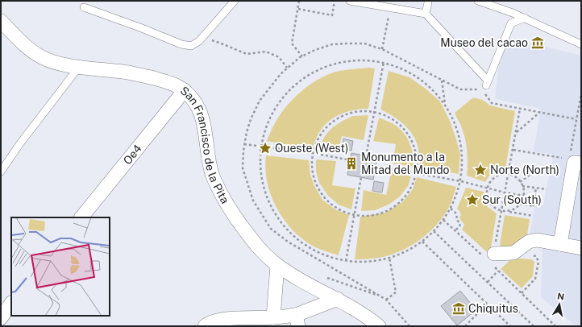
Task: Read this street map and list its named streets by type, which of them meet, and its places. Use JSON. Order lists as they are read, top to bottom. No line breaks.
{"streets":{"street":["San Francisco de la Pita","Oe4"]},"crossings":[["San Francisco de la Pita","Oe4"]],"places":{"museum":["Museo del cacao","Chiquitus"],"place":["Oueste (West)","Norte (North)","Sur (South)"],"building":["Monumento a la Mitad del Mundo"]},"north":"top"}
